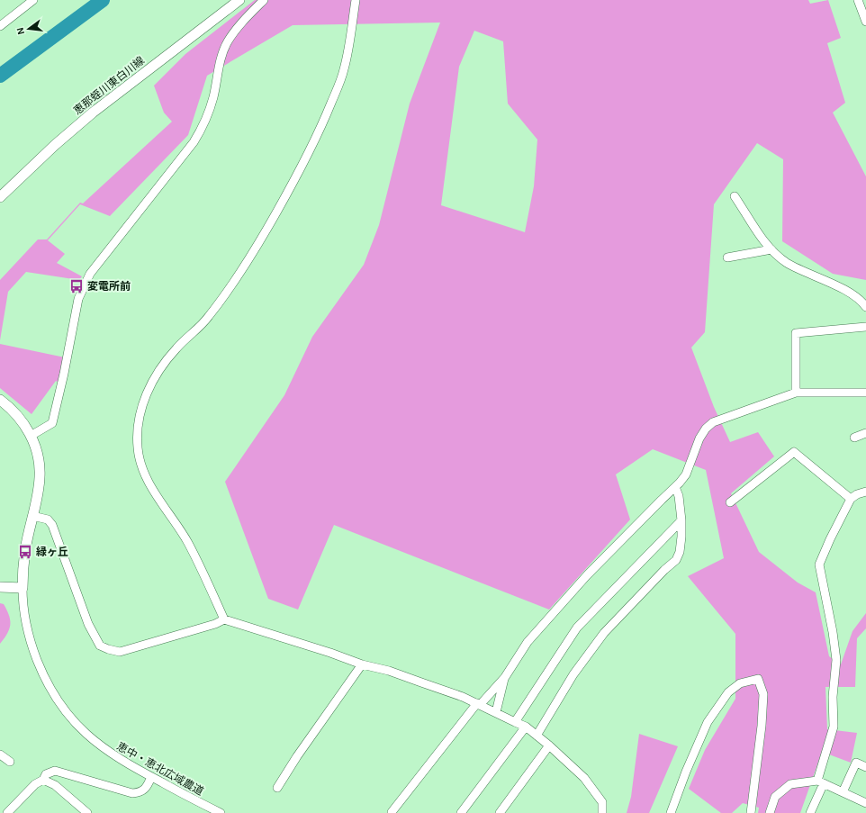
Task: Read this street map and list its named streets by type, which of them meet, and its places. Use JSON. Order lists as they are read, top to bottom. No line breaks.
{"streets":{"main road":["恵那蛭川東白川線"],"street":["恵中・恵北広域農道"]},"places":{"bus stop":["変電所前","緑ヶ丘"]},"north":"left"}
